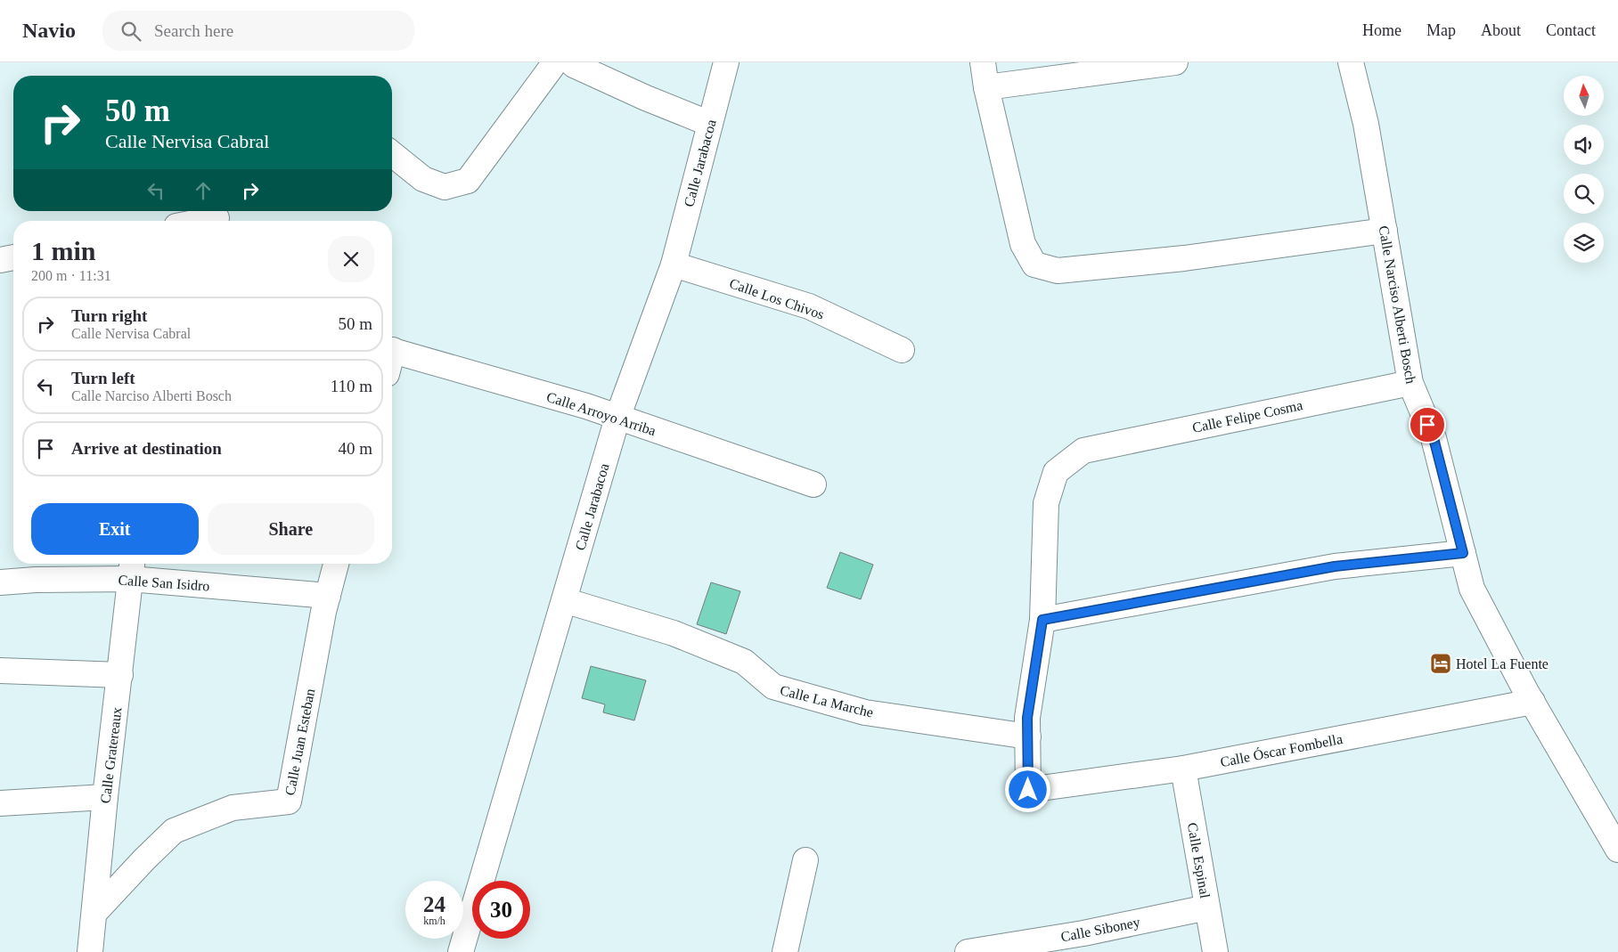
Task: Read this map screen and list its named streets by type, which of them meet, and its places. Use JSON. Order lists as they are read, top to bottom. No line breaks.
{"streets":{"street":["Calle Jarabacoa","Calle Los Chivos","Calle Narciso Alberti Bosch","Calle Arroyo Arriba","Calle Felipe Cosma","Calle San Isidro","Calle La Marche","Calle Juan Esteban","Calle Óscar Fombella","Calle Gratereaux","Calle Espinal","Calle Siboney"]},"crossings":[["Calle Jarabacoa","Calle Los Chivos"],["Calle Jarabacoa","Calle Arroyo Arriba"],["Calle Jarabacoa","Calle La Marche"],["Calle Narciso Alberti Bosch","Calle Felipe Cosma"],["Calle Narciso Alberti Bosch","Calle Óscar Fombella"],["Calle San Isidro","Calle Juan Esteban"],["Calle San Isidro","Calle Gratereaux"],["Calle La Marche","Calle Óscar Fombella"],["Calle Juan Esteban","Calle Gratereaux"],["Calle Óscar Fombella","Calle Espinal"],["Calle Espinal","Calle Siboney"]],"places":{"hotel":["Hotel La Fuente"]},"north":"top","page":{"header":"Navio","search":"Search here","nav":["Home","Map","About","Contact"],"turn":["50 m","Calle Nervisa Cabral"],"heading":["1 min","200 m · 11:31"],"list":[{"name":"Turn right","note":"Calle Nervisa Cabral","value":"50 m"},{"name":"Turn left","note":"Calle Narciso Alberti Bosch","value":"110 m"},{"name":"Arrive at destination","value":"40 m"}],"buttons":["Exit","Share"],"speed":"24 km/h","limit":"30"}}
